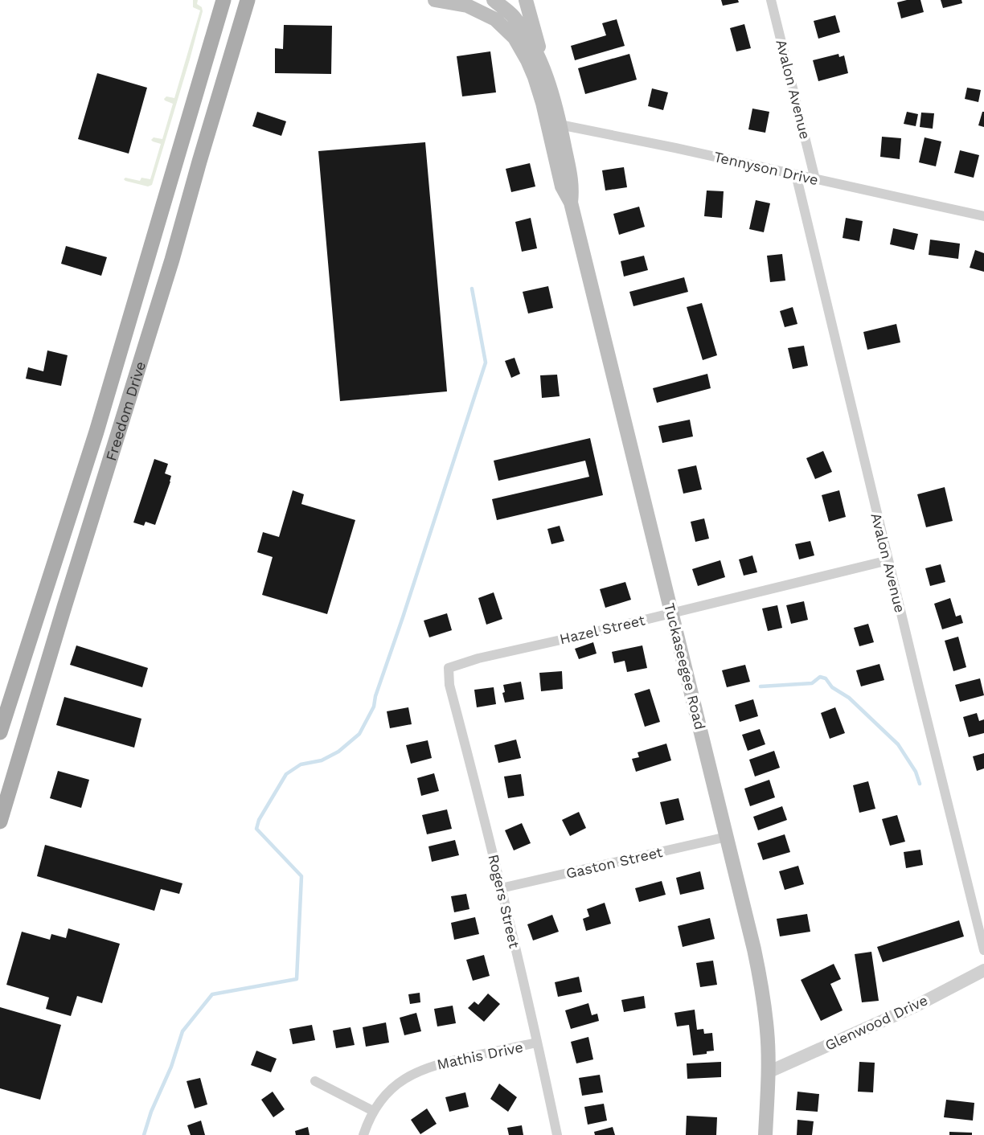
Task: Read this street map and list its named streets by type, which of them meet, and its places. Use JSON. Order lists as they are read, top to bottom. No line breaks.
{"streets":{"main road":["Freedom Drive","Tuckaseegee Road"],"street":["Avalon Avenue","Tennyson Drive","Hazel Street","Gaston Street","Rogers Street","Glenwood Drive","Mathis Drive"]},"crossings":[["Avalon Avenue","Tennyson Drive"],["Avalon Avenue","Hazel Street"],["Tennyson Drive","Tuckaseegee Road"],["Hazel Street","Tuckaseegee Road"],["Hazel Street","Rogers Street"],["Tuckaseegee Road","Gaston Street"],["Tuckaseegee Road","Glenwood Drive"],["Gaston Street","Rogers Street"],["Rogers Street","Mathis Drive"]]}
